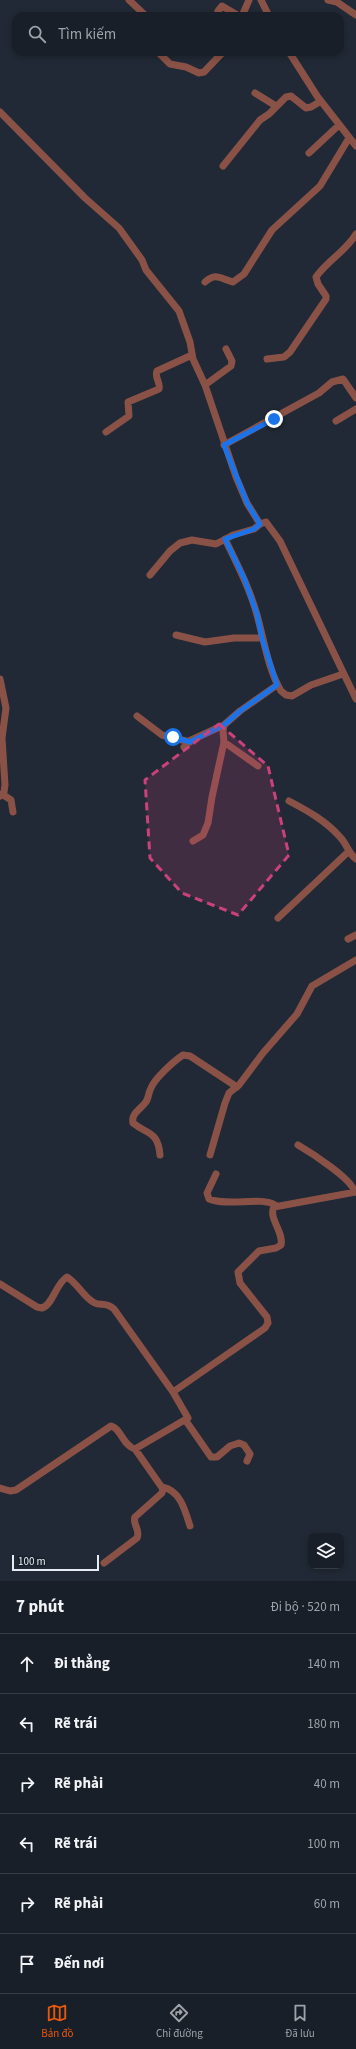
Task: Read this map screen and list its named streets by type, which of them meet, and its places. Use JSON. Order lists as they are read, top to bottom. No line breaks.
{"scale_bar":"100 m","page":{"search":"Tìm kiếm","scale":"100 m","heading":["7 phút","Đi bộ · 520 m"],"list":[["Đi thẳng","140 m"],["Rẽ trái","180 m"],["Rẽ phải","40 m"],["Rẽ trái","100 m"],["Rẽ phải","60 m"],"Đến nơi"],"nav":["Bản đồ","Chỉ đường","Đã lưu"]}}
